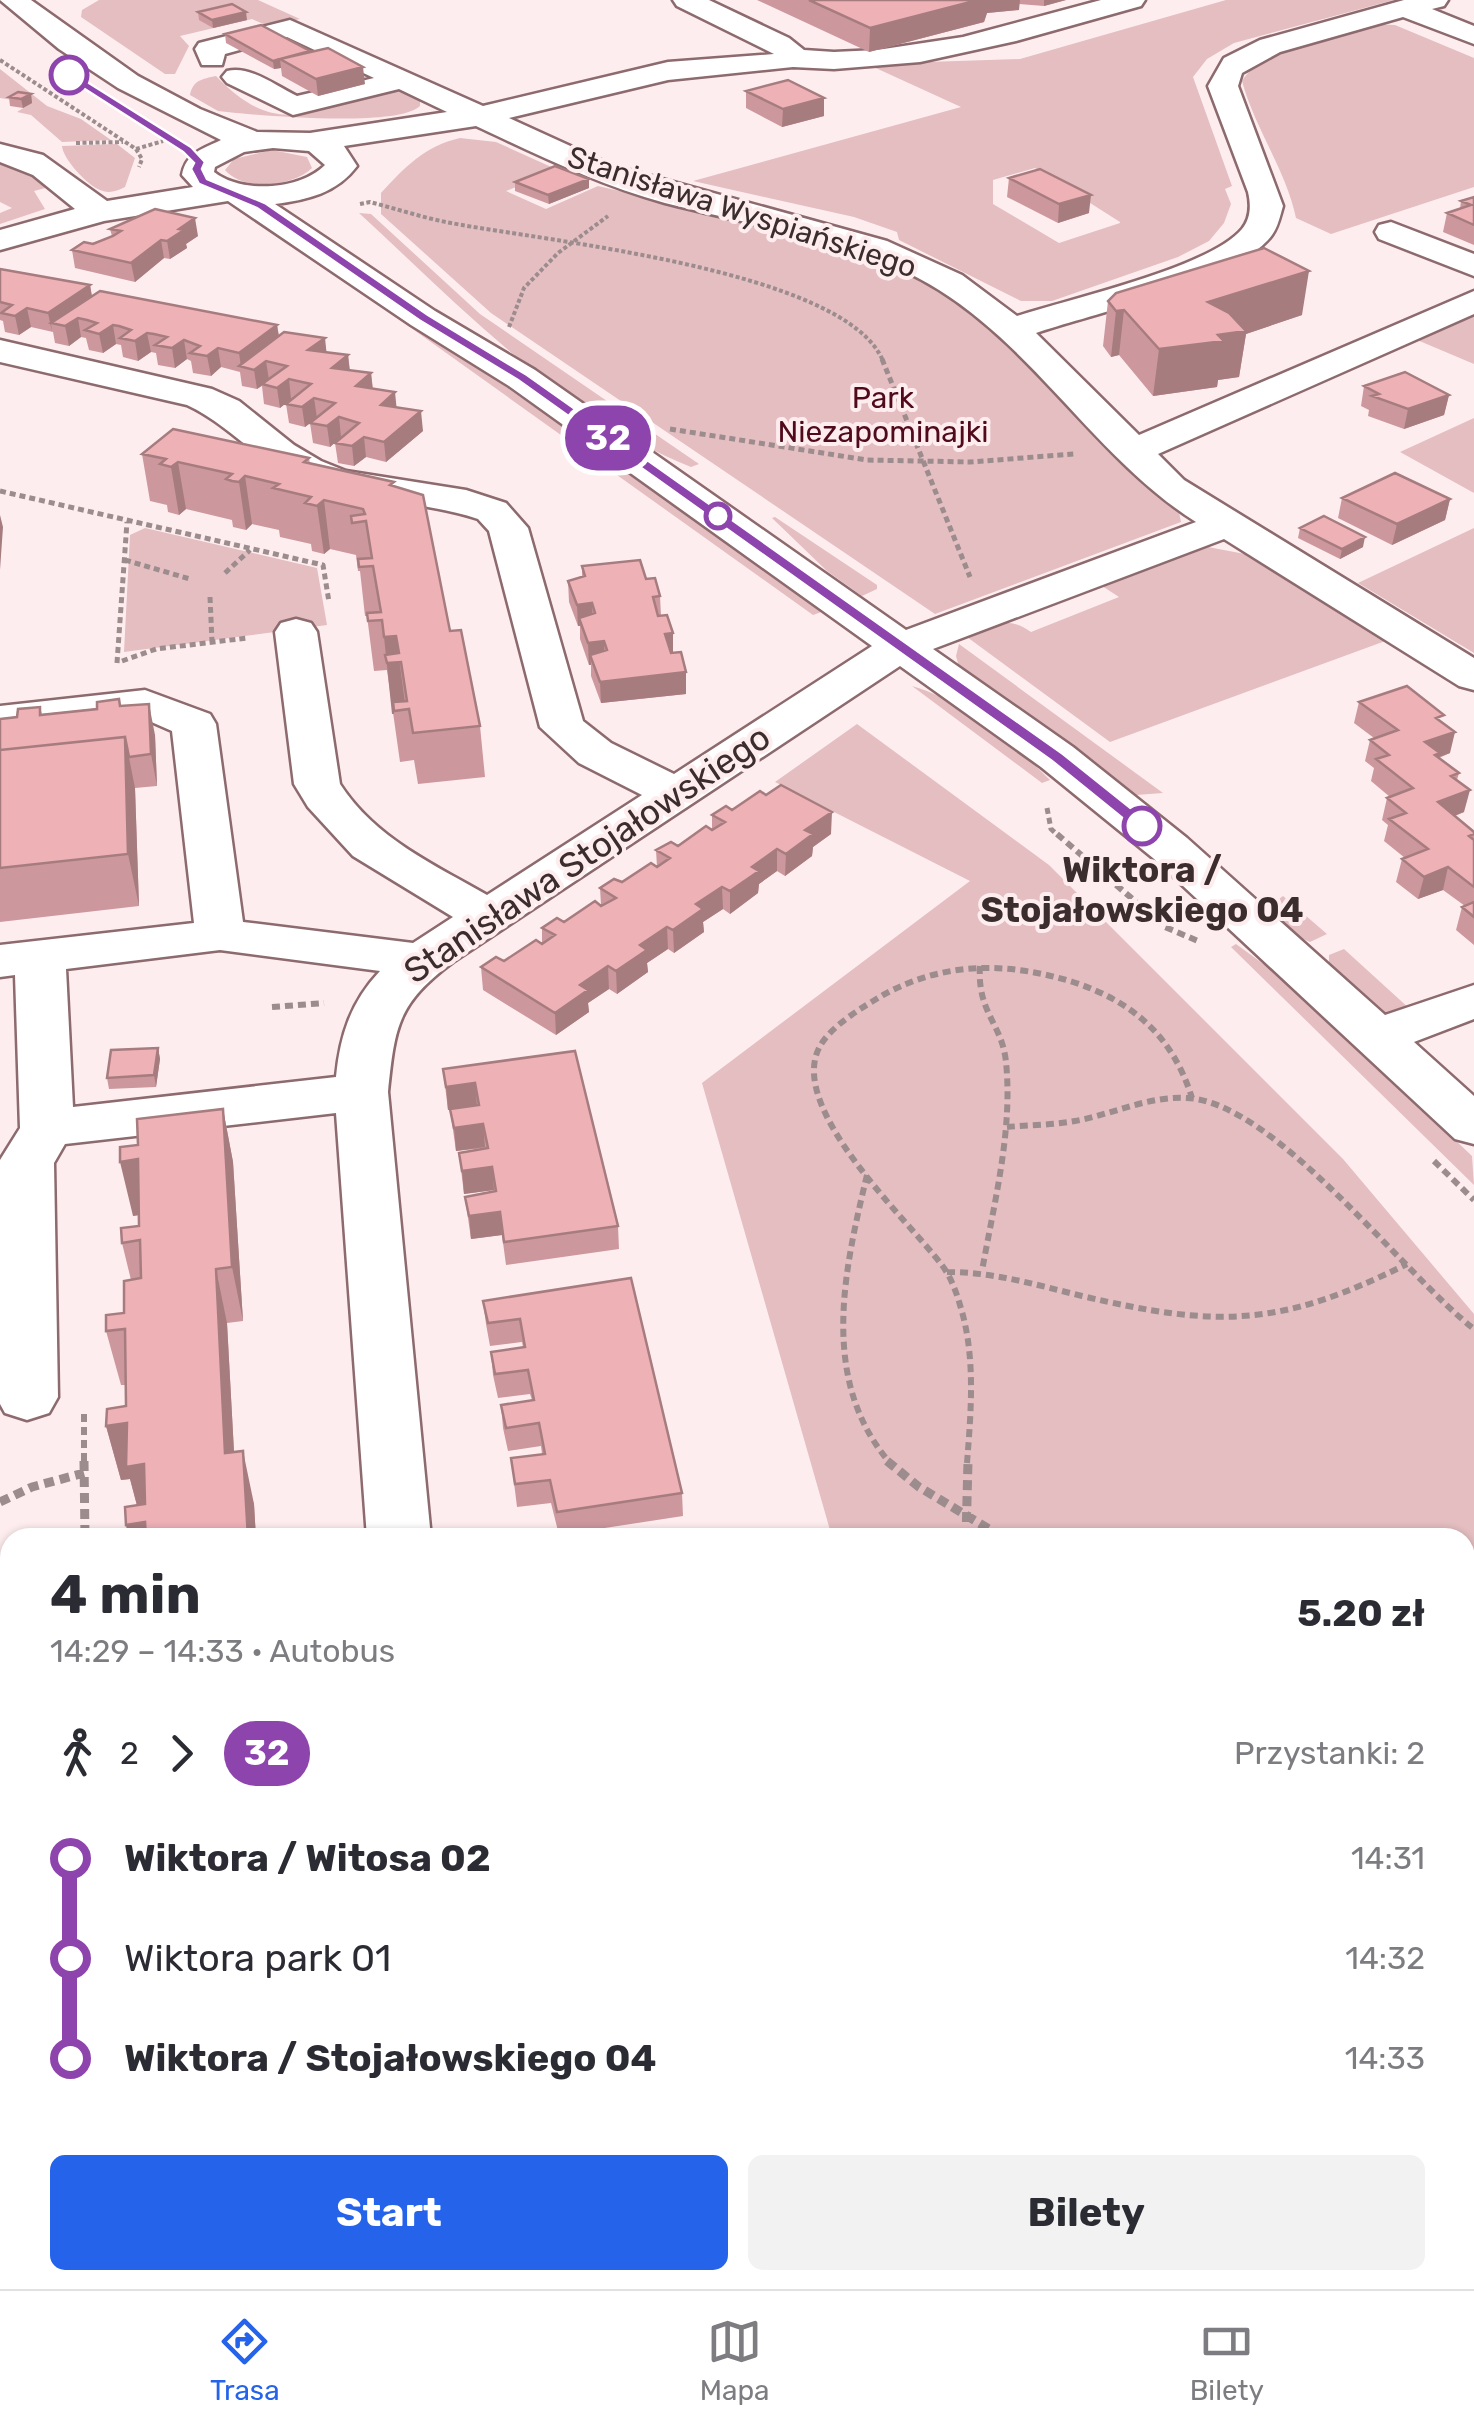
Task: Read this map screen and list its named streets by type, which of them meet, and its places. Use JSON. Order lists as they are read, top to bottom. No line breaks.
{"streets":{"street":["Stanisława Wyspiańskiego","Stanisława Stojałowskiego"]},"crossings":[["Stanisława Wyspiańskiego","Stanisława Stojałowskiego"]],"parks":["Park Niezapominajki"],"places":["Wiktora / Stojałowskiego 04"],"lines":["bus line 32"],"page":{"on_map":"32","heading":["4 min","14:29 – 14:33 · Autobus","5.20 zł"],"legs":["2","32","Przystanki: 2"],"list":[{"name":"Wiktora / Witosa 02","value":"14:31"},{"name":"Wiktora park 01","value":"14:32"},{"name":"Wiktora / Stojałowskiego 04","value":"14:33"}],"buttons":["Start","Bilety"],"tabs":["Trasa","Mapa","Bilety"]}}
